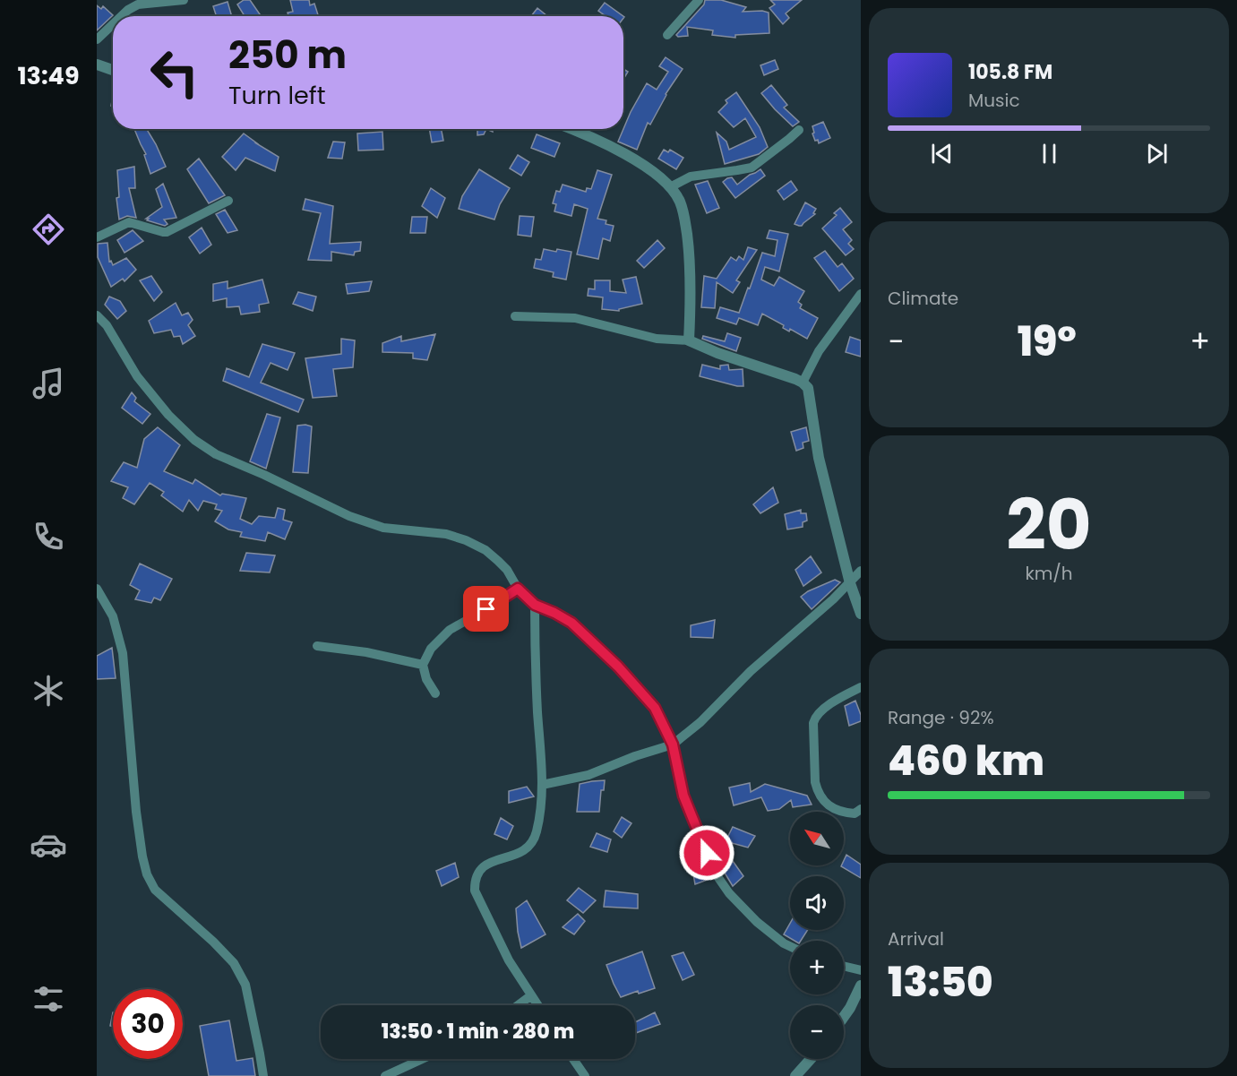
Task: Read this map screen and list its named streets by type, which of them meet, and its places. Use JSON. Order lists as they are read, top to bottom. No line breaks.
{"north":"top left","page":{"tabs":"13:49","turn":["250 m","Turn left"],"song":["105.8 FM","Music"],"tile":["Climate",["20","km/h"],["Range · 92%","460 km"],["Arrival","13:50"]],"heat":["−","19°","+"],"map_buttons":["+","−"],"limit":"30","trip":"13:50 · 1 min · 280 m"}}
